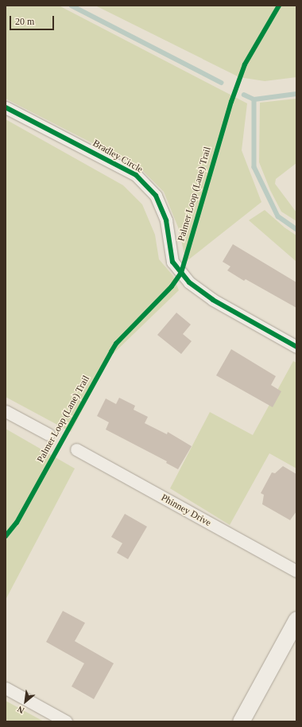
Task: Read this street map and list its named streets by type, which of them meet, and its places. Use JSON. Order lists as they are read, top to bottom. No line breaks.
{"streets":{"street":["Bradley Circle","Phinney Drive"],"cycle path":["Palmer Loop (Lane) Trail"]},"scale_bar":"20 m","north":"bottom left"}
